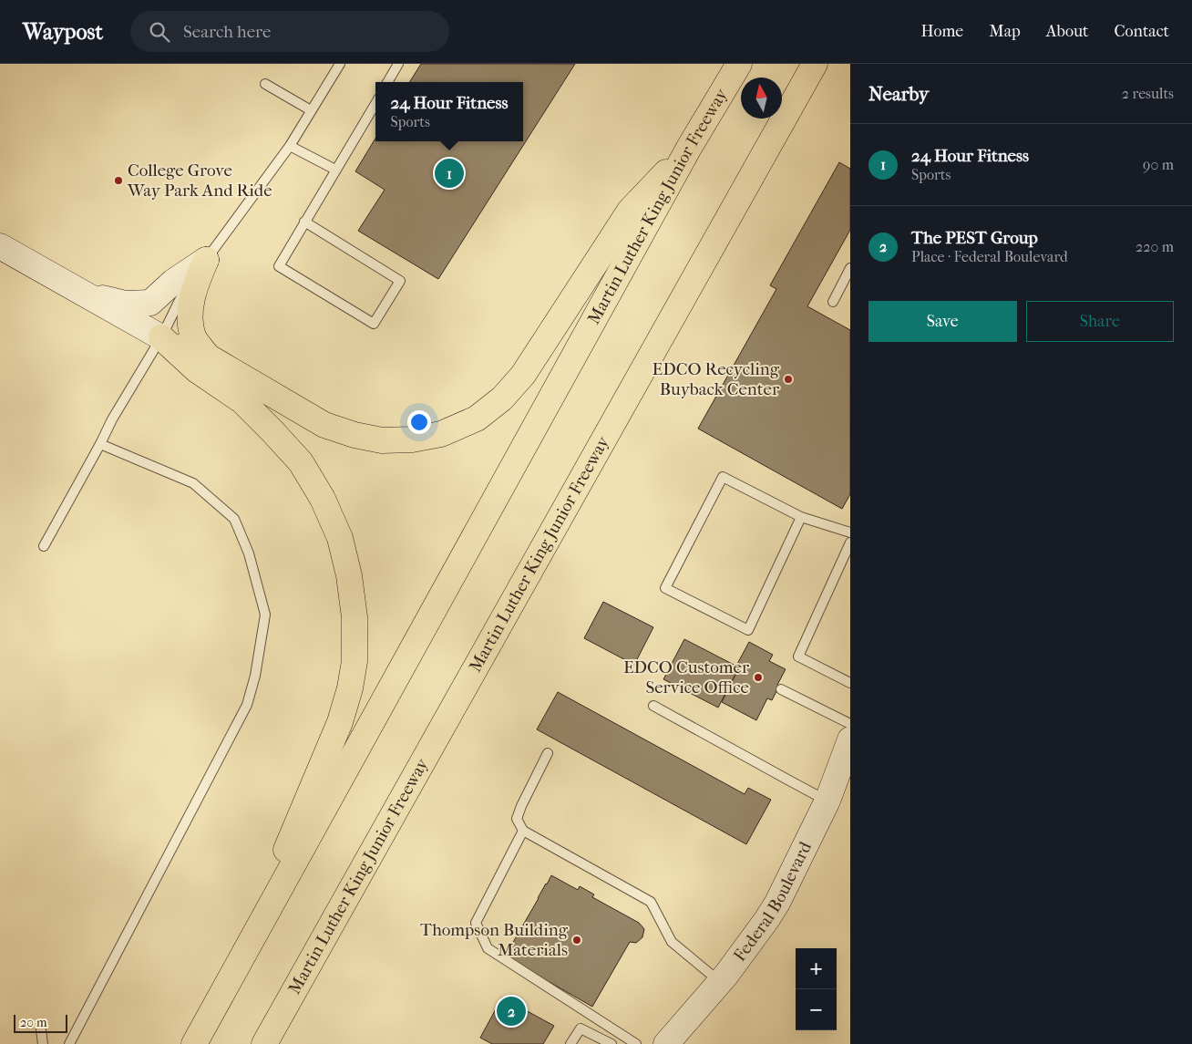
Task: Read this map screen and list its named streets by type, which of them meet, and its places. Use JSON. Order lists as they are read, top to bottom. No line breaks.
{"streets":{"highway":["Martin Luther King Junior Freeway"],"main road":["Federal Boulevard"]},"places":["College Grove Way Park And Ride","EDCO Recycling Buyback Center","EDCO Customer Service Office","Thompson Building Materials"],"scale_bar":"20 m","north":"top","page":{"header":"Waypost","search":"Search here","nav":["Home","Map","About","Contact"],"heading":["Nearby","2 results"],"popup":["24 Hour Fitness","Sports"],"list":[{"mark":"1","name":"24 Hour Fitness","note":"Sports","value":"90 m"},{"mark":"2","name":"The PEST Group","note":"Place · Federal Boulevard","value":"220 m"}],"pins":["1","2"],"buttons":["Save","Share"],"map_buttons":["+","−"],"scale":"20 m"}}
